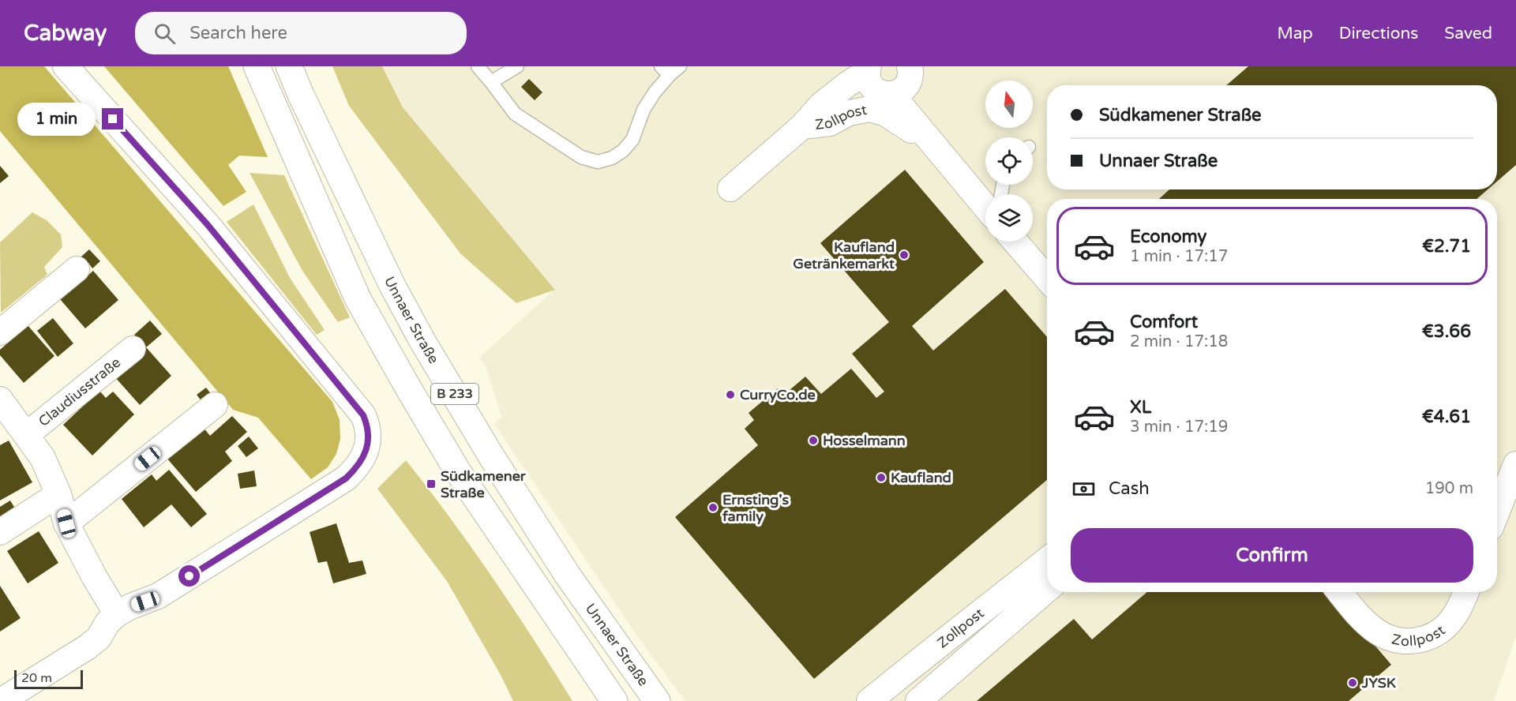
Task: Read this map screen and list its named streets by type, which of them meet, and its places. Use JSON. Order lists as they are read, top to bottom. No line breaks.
{"streets":{"main road":["Unnaer Straße","B 233"],"street":["Zollpost","Claudiusstraße"]},"places":{"other":["Kaufland Getränkemarkt","CurryCo.de","Hosselmann","Kaufland","Ernsting's family","JYSK"],"transit":["Südkamener Straße"]},"scale_bar":"20 m","north":"top","page":{"header":"Cabway","search":"Search here","nav":["Map","Directions","Saved"],"banner":["Südkamener Straße","Unnaer Straße"],"bubble":"1 min","list":[{"name":"Economy","note":"1 min · 17:17","value":"€2.71"},{"name":"Comfort","note":"2 min · 17:18","value":"€3.66"},{"name":"XL","note":"3 min · 17:19","value":"€4.61"}],"pay":["Cash","190 m"],"buttons":"Confirm","scale":"20 m"}}
